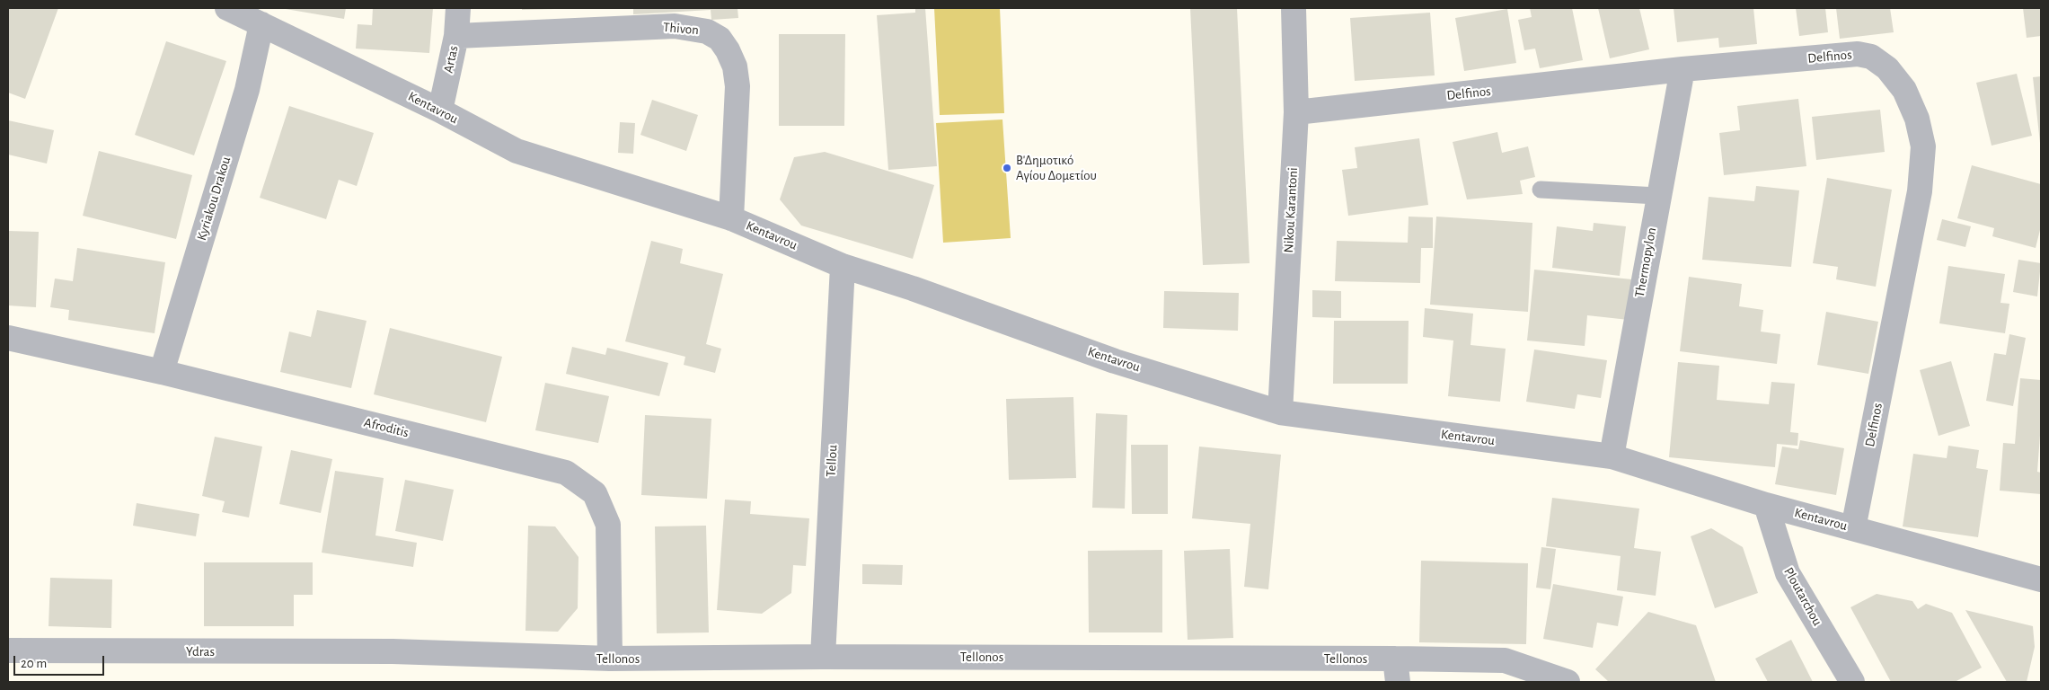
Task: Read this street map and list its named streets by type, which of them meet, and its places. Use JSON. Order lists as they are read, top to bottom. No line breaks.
{"streets":{"street":["Thivon","Delfinos","Artas","Kentavrou","Kyriakou Drakou","Nikou Karantoni","Thermopylon","Afroditis","Tellou","Ploutarchou","Ydras","Tellonos"]},"crossings":[["Thivon","Artas"],["Thivon","Kentavrou"],["Delfinos","Kentavrou"],["Delfinos","Nikou Karantoni"],["Delfinos","Thermopylon"],["Artas","Kentavrou"],["Kentavrou","Kyriakou Drakou"],["Kentavrou","Nikou Karantoni"],["Kentavrou","Thermopylon"],["Kentavrou","Tellou"],["Kentavrou","Ploutarchou"],["Kyriakou Drakou","Afroditis"],["Afroditis","Tellonos"],["Tellou","Tellonos"],["Ydras","Tellonos"]],"places":["Β'Δημοτικό Αγίου Δομετίου"],"scale_bar":"20 m"}
